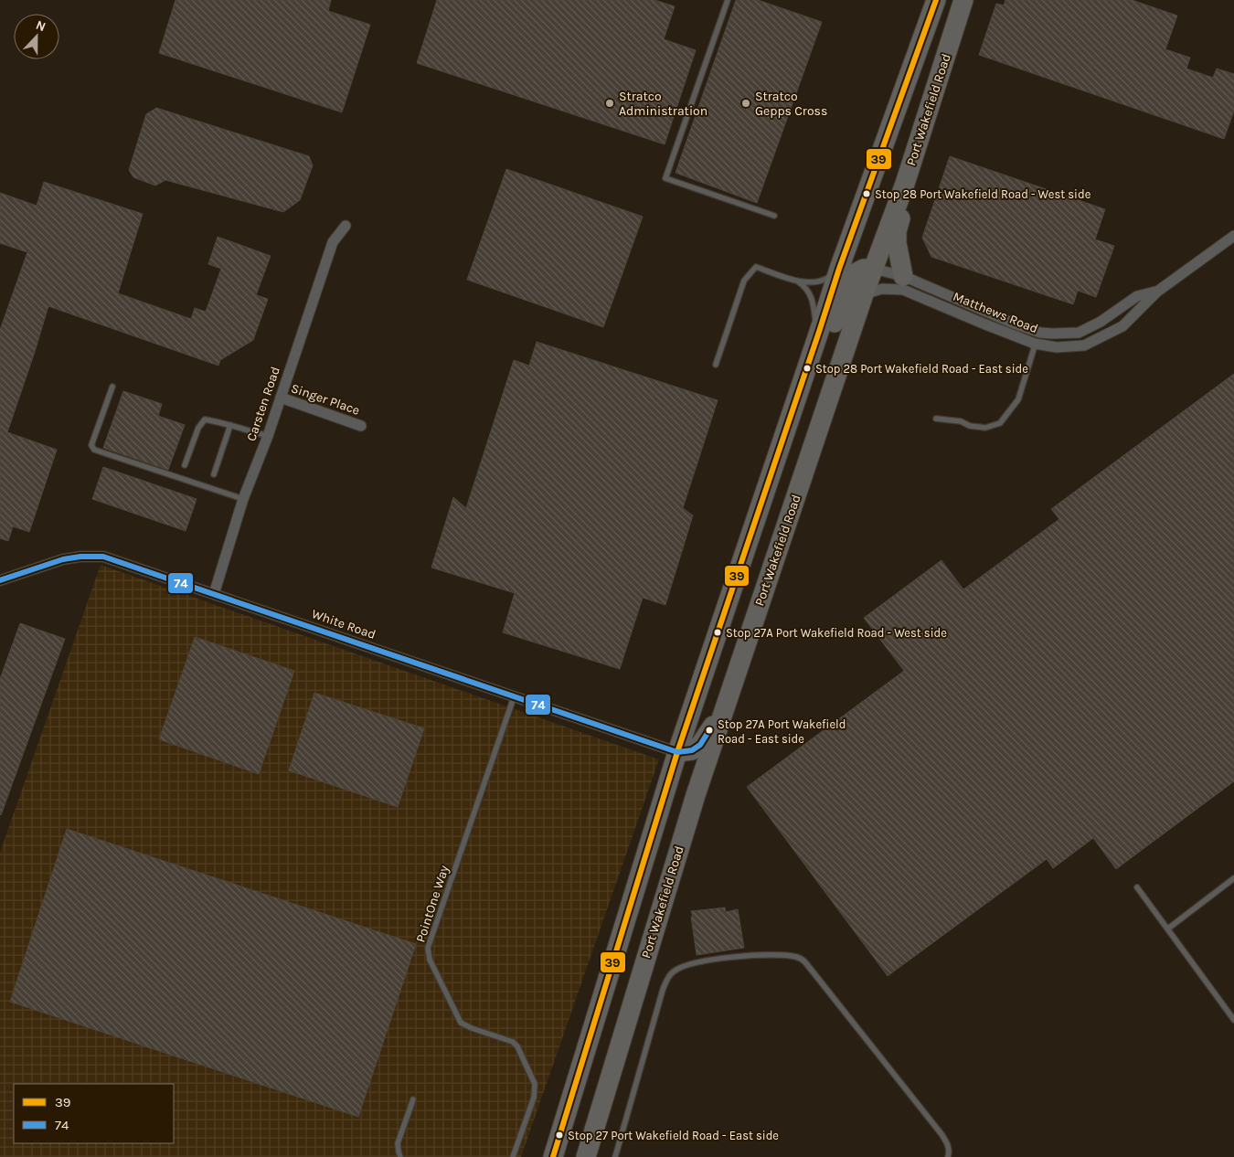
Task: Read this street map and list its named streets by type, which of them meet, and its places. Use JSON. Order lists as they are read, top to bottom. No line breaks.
{"streets":{"highway":["Port Wakefield Road"],"street":["Matthews Road","Singer Place","Carsten Road","White Road"],"lane":["PointOne Way"]},"crossings":[["Port Wakefield Road","Matthews Road"],["Singer Place","Carsten Road"],["Carsten Road","White Road"],["White Road","PointOne Way"]],"places":["Stratco Administration","Stratco Gepps Cross","Stop 28 Port Wakefield Road - West side","Stop 28 Port Wakefield Road - East side","Stop 27A Port Wakefield Road - West side","Stop 27A Port Wakefield Road - East side","Stop 27 Port Wakefield Road - East side"],"lines":["transit line 39","transit line 74"],"legend":["39","74"],"north":"top"}
